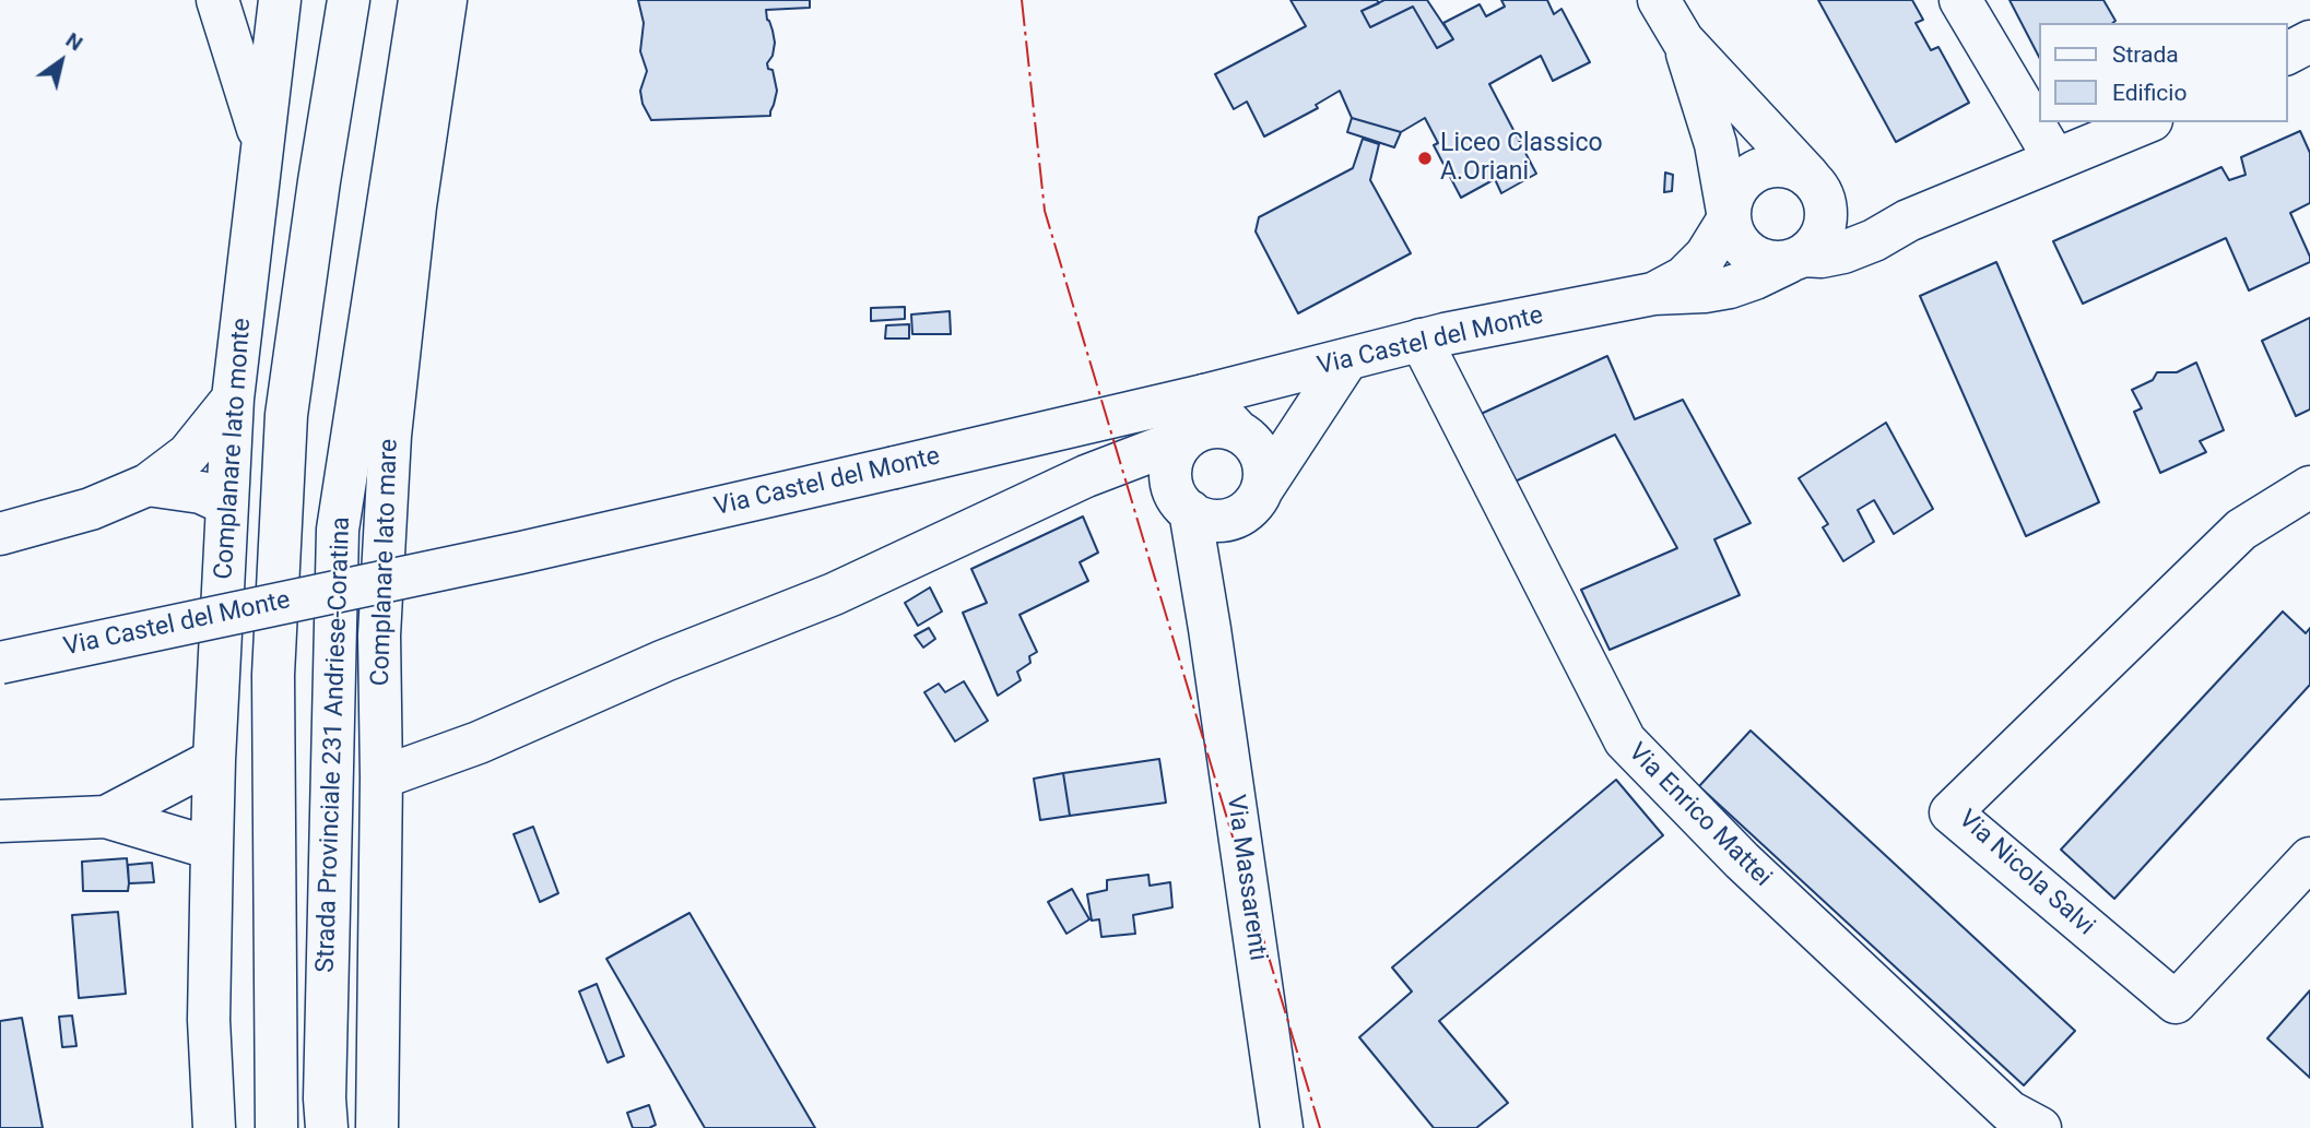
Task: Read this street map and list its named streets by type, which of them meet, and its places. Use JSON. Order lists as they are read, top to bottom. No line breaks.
{"streets":{"main road":["Via Castel del Monte","Complanare lato monte","Complanare lato mare","Strada Provinciale 231 Andriese-Coratina","Via Enrico Mattei","Via Nicola Salvi","Via Massarenti"]},"crossings":[["Via Castel del Monte","Via Enrico Mattei"]],"places":["Liceo Classico A.Oriani"],"legend":["Strada","Edificio"],"north":"top right"}
